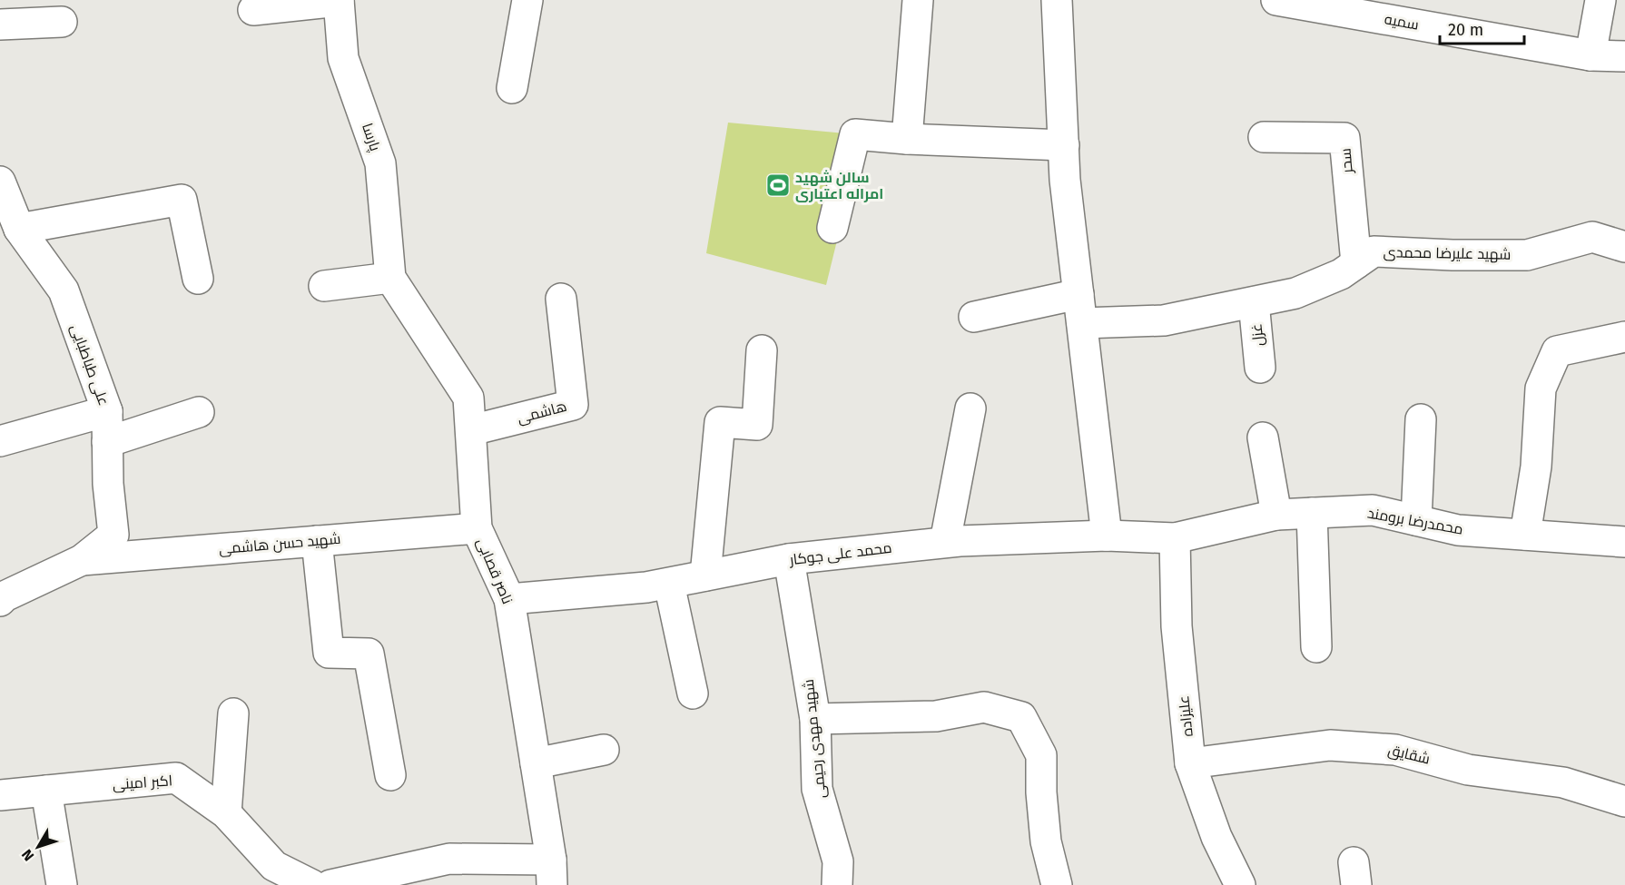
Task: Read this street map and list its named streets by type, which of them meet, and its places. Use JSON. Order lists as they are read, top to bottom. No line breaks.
{"streets":{"street":["سمیه","پارسا","سحر","شهید علیرضا محمدی","غزل","علی طباطبایی","هاشمی","محمدرضا برومند","شهید حسن هاشمی","محمد علی جوکار","ناصر قصابی","علیزاده","شهید مهدی رحیمی","شقایق","اکبر امینی"]},"crossings":[["پارسا","ناصر قصابی"],["سحر","شهید علیرضا محمدی"],["شهید علیرضا محمدی","غزل"],["علی طباطبایی","شهید حسن هاشمی"],["هاشمی","ناصر قصابی"],["محمدرضا برومند","محمد علی جوکار"],["محمدرضا برومند","علیزاده"],["شهید حسن هاشمی","ناصر قصابی"],["محمد علی جوکار","ناصر قصابی"],["محمد علی جوکار","علیزاده"],["محمد علی جوکار","شهید مهدی رحیمی"],["علیزاده","شقایق"]],"places":{"sports":["سالن شهید امراله اعتباری"]},"scale_bar":"20 m","north":"bottom left"}
